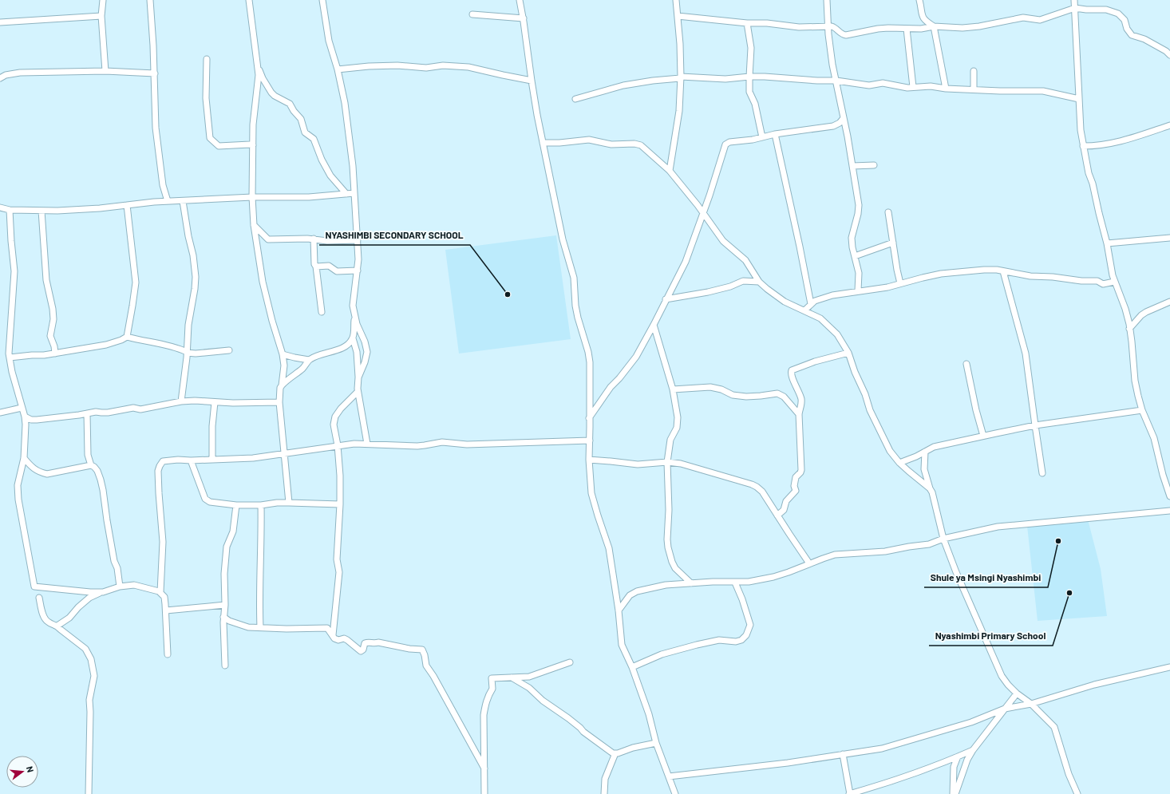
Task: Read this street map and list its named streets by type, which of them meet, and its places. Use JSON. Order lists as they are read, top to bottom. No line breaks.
{"places":["NYASHIMBI SECONDARY SCHOOL","Shule ya Msingi Nyashimbi","Nyashimbi Primary School"],"north":"right"}
